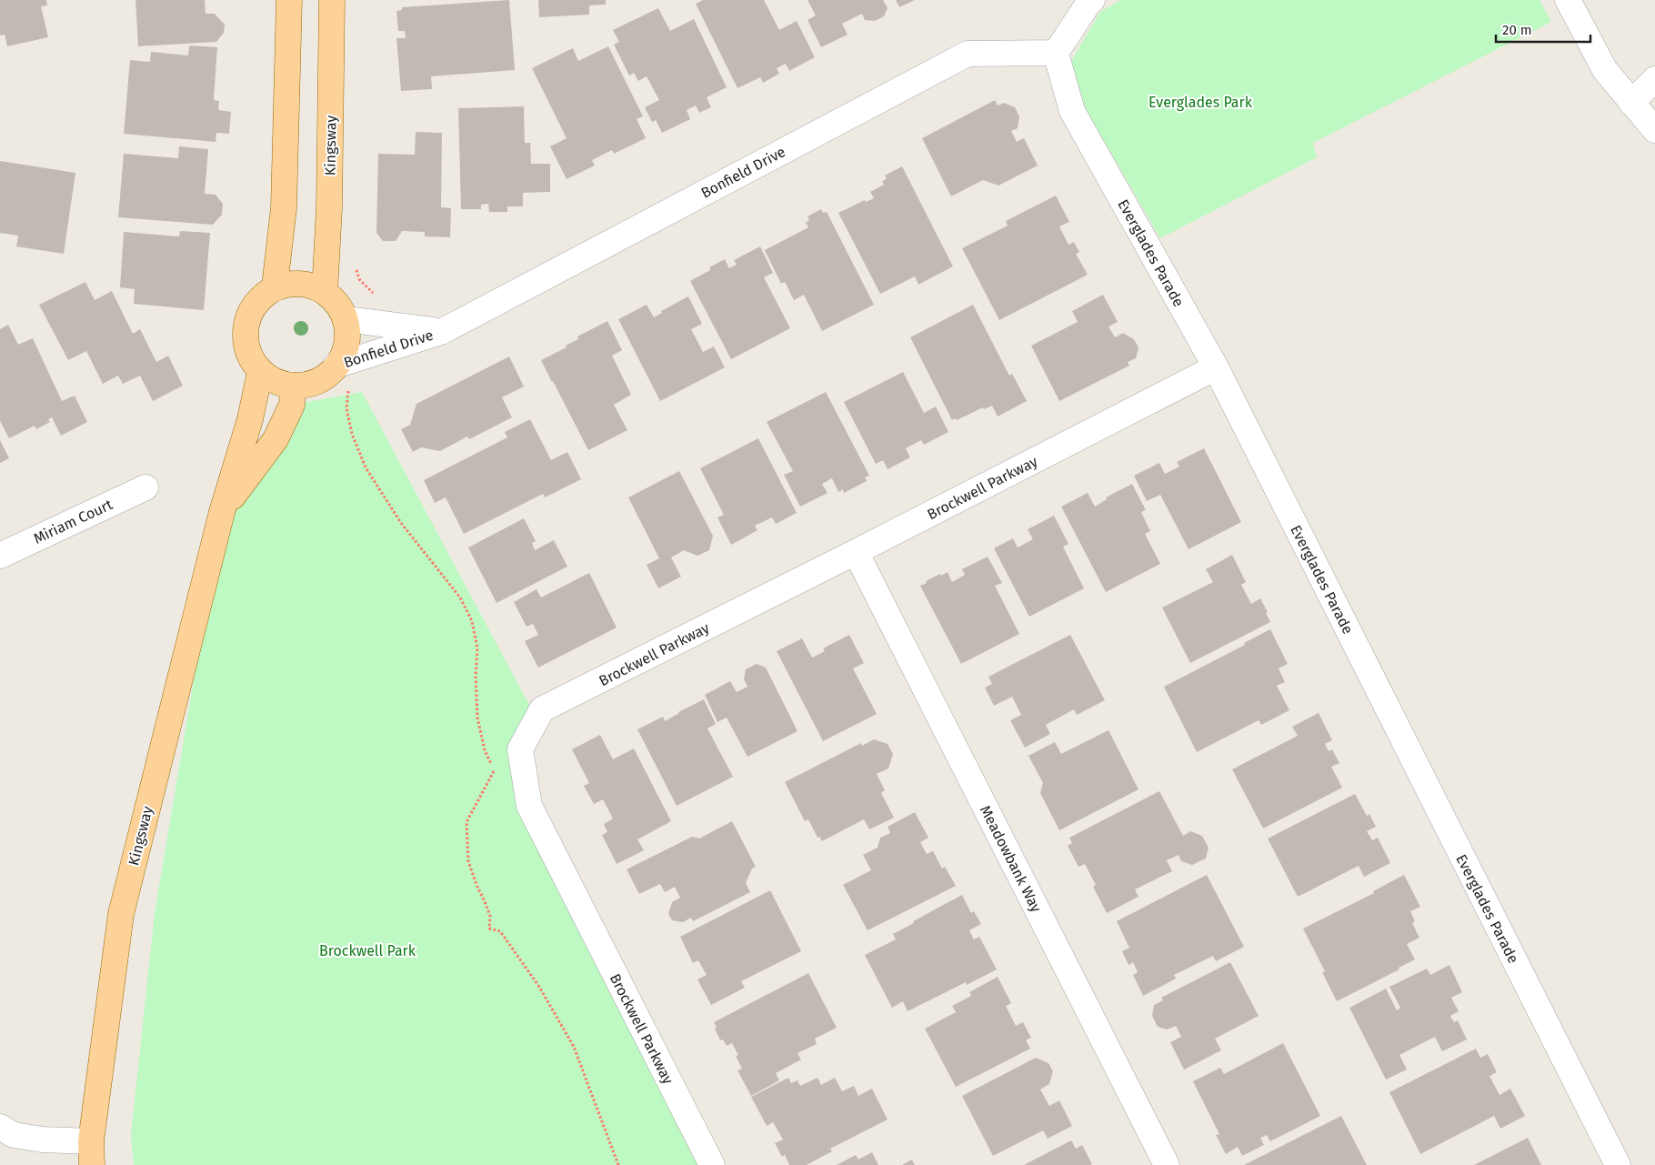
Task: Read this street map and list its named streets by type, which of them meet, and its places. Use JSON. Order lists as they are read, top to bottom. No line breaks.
{"streets":{"main road":["Kingsway"],"street":["Bonfield Drive","Everglades Parade","Brockwell Parkway","Miriam Court","Meadowbank Way"]},"crossings":[["Kingsway","Bonfield Drive"],["Bonfield Drive","Everglades Parade"],["Everglades Parade","Brockwell Parkway"],["Brockwell Parkway","Meadowbank Way"]],"parks":["Everglades Park","Brockwell Park"],"scale_bar":"20 m"}
